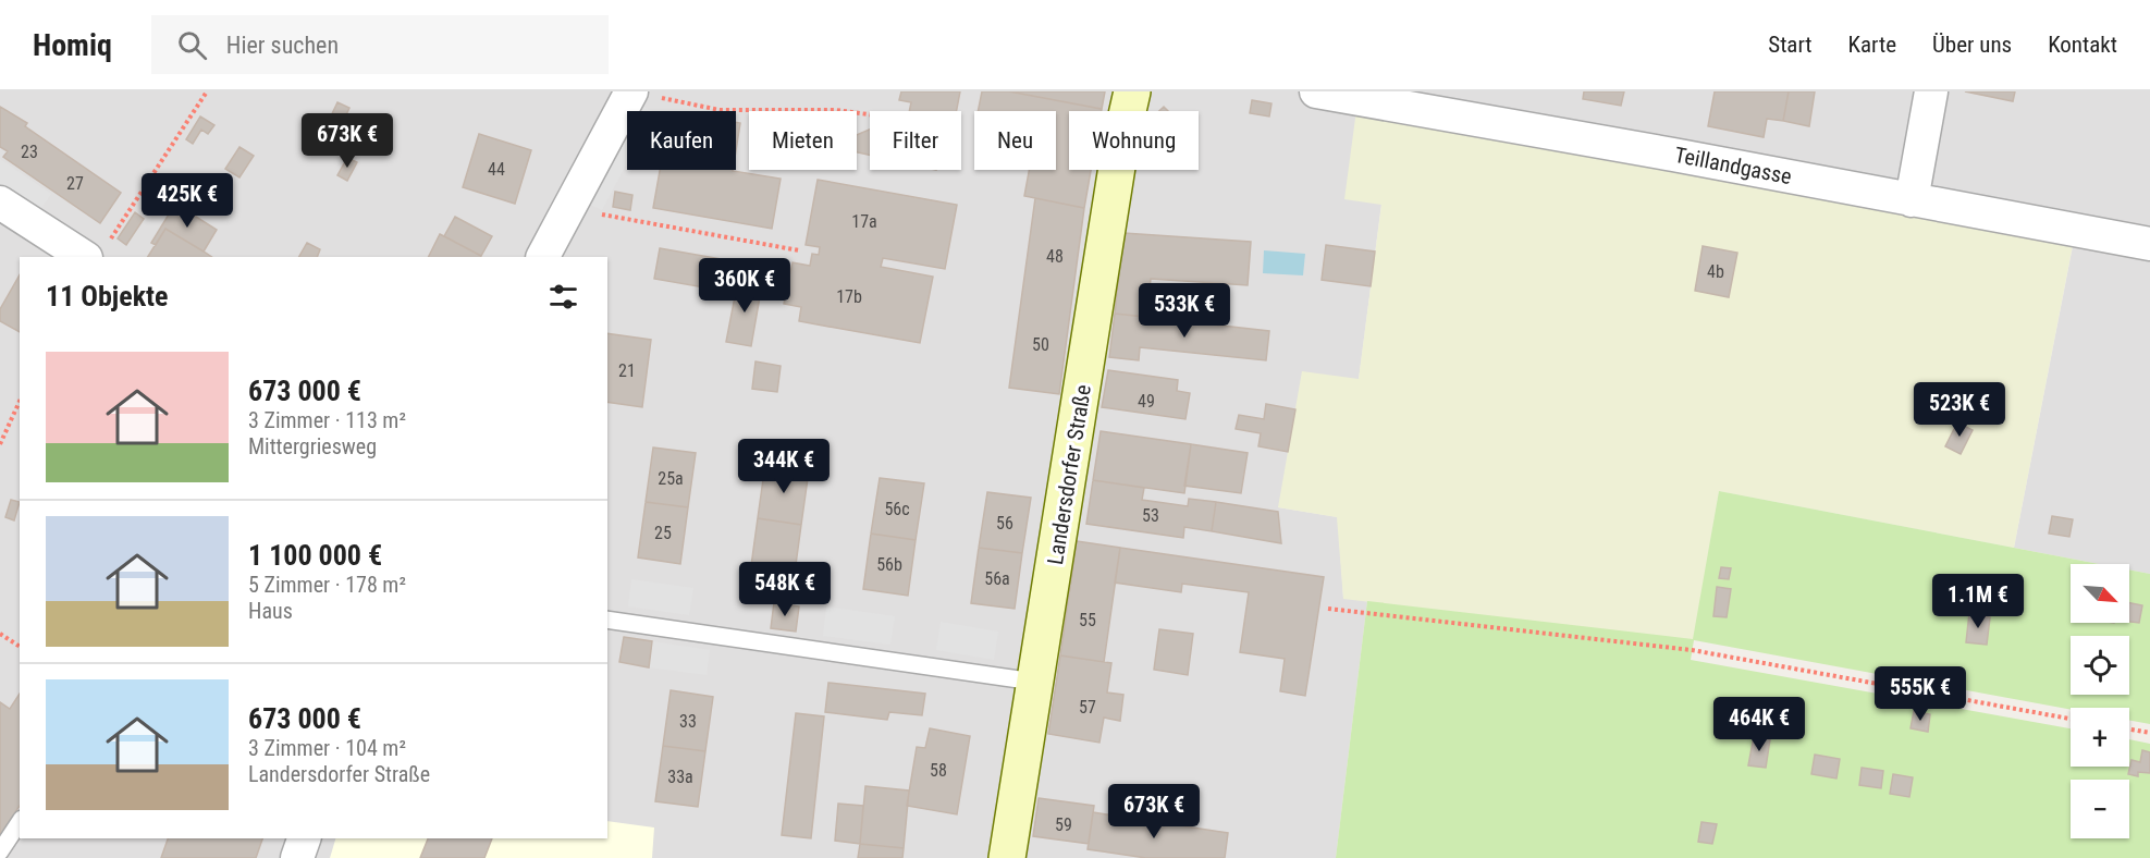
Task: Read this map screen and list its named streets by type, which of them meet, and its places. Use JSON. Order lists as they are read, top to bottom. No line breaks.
{"streets":{"main road":["Landersdorfer Straße"],"street":["Teillandgasse"]},"house_numbers":["23","44","27","17a","48","4b","17b","50","21","49","25a","56c","53","56","25","56b","56a","55","57","33","58","33a","59"],"north":"bottom right","page":{"header":"Homiq","search":"Hier suchen","nav":["Start","Karte","Über uns","Kontakt"],"chip":["Kaufen","Mieten","Filter","Neu","Wohnung"],"price":["673K €","425K €","360K €","533K €","523K €","344K €","548K €","1.1M €","555K €","464K €","673K €"],"heading":"11 Objekte","list":[{"name":"673 000 €","note":"3 Zimmer · 113 m² · Mittergriesweg"},{"name":"1 100 000 €","note":"5 Zimmer · 178 m² · Haus"},{"name":"673 000 €","note":"3 Zimmer · 104 m² · Landersdorfer Straße"}],"map_buttons":["+","−"]}}
